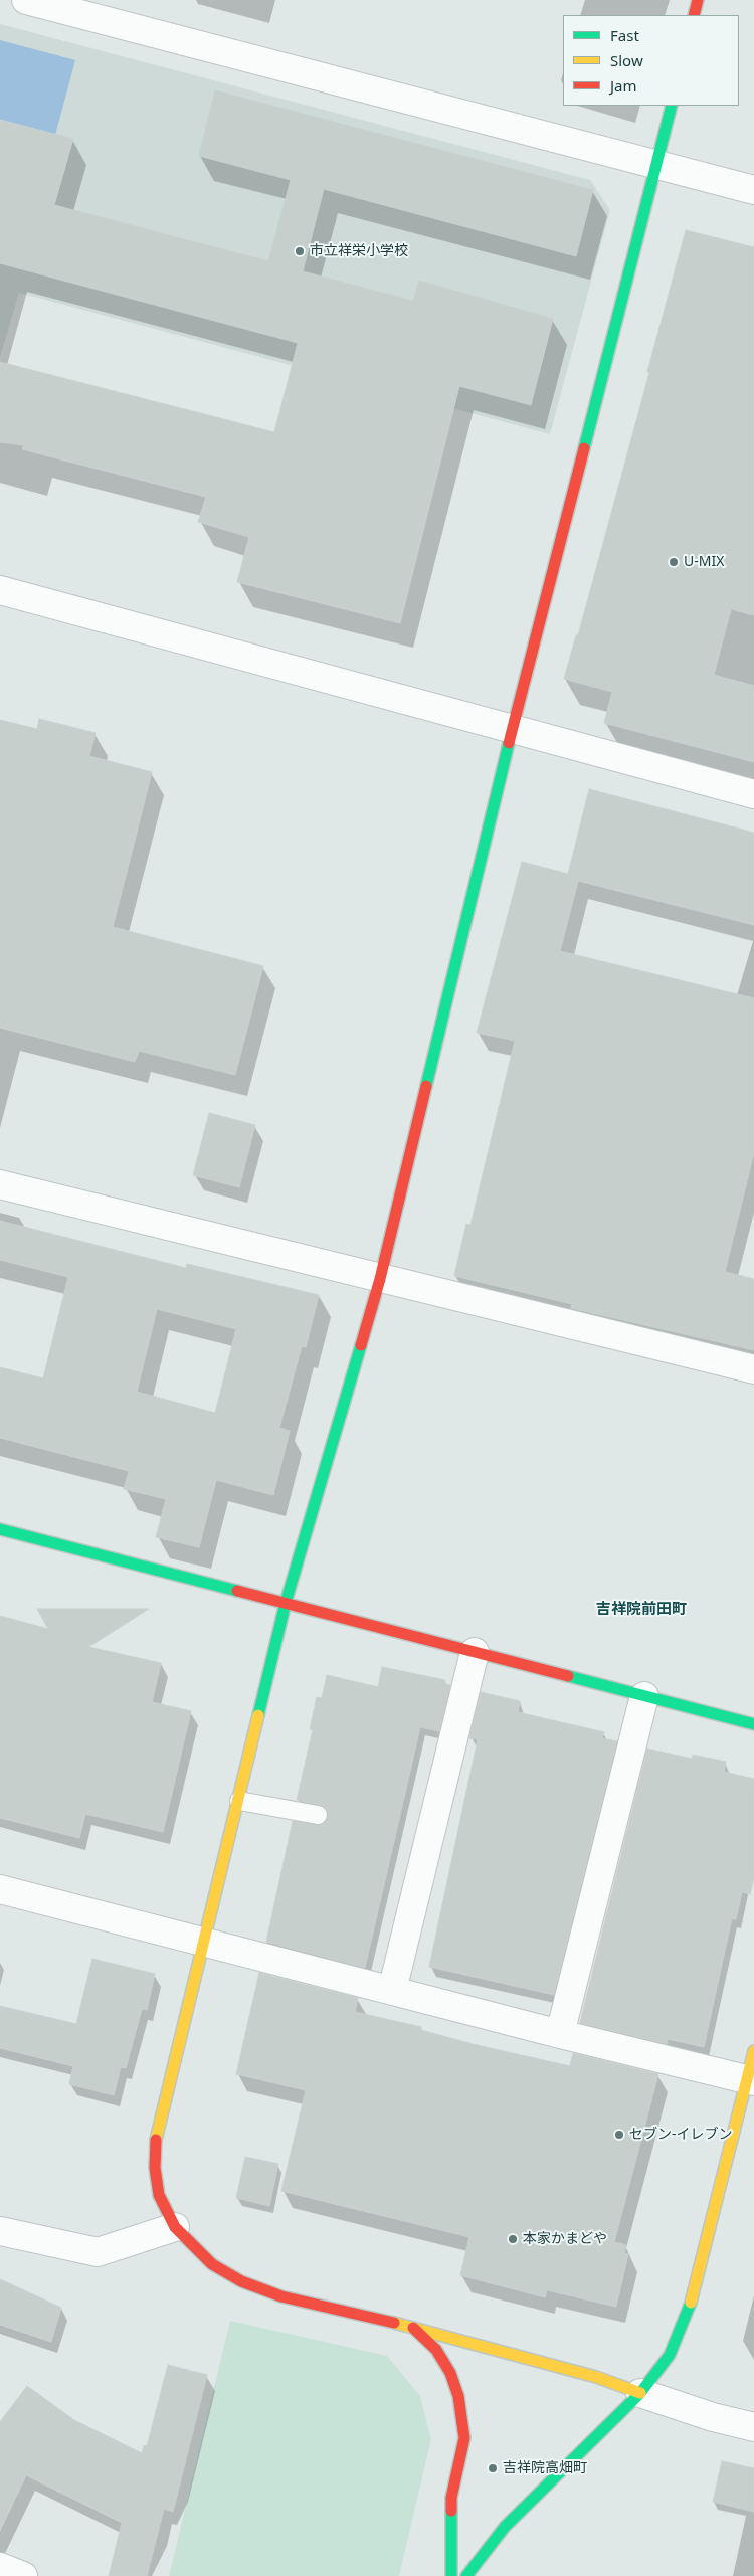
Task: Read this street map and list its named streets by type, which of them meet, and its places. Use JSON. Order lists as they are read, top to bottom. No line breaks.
{"districts":["吉祥院前田町"],"places":["市立祥栄小学校","U-MIX","セブン-イレブン","本家かまどや","吉祥院高畑町"],"legend":["Fast","Slow","Jam"]}
